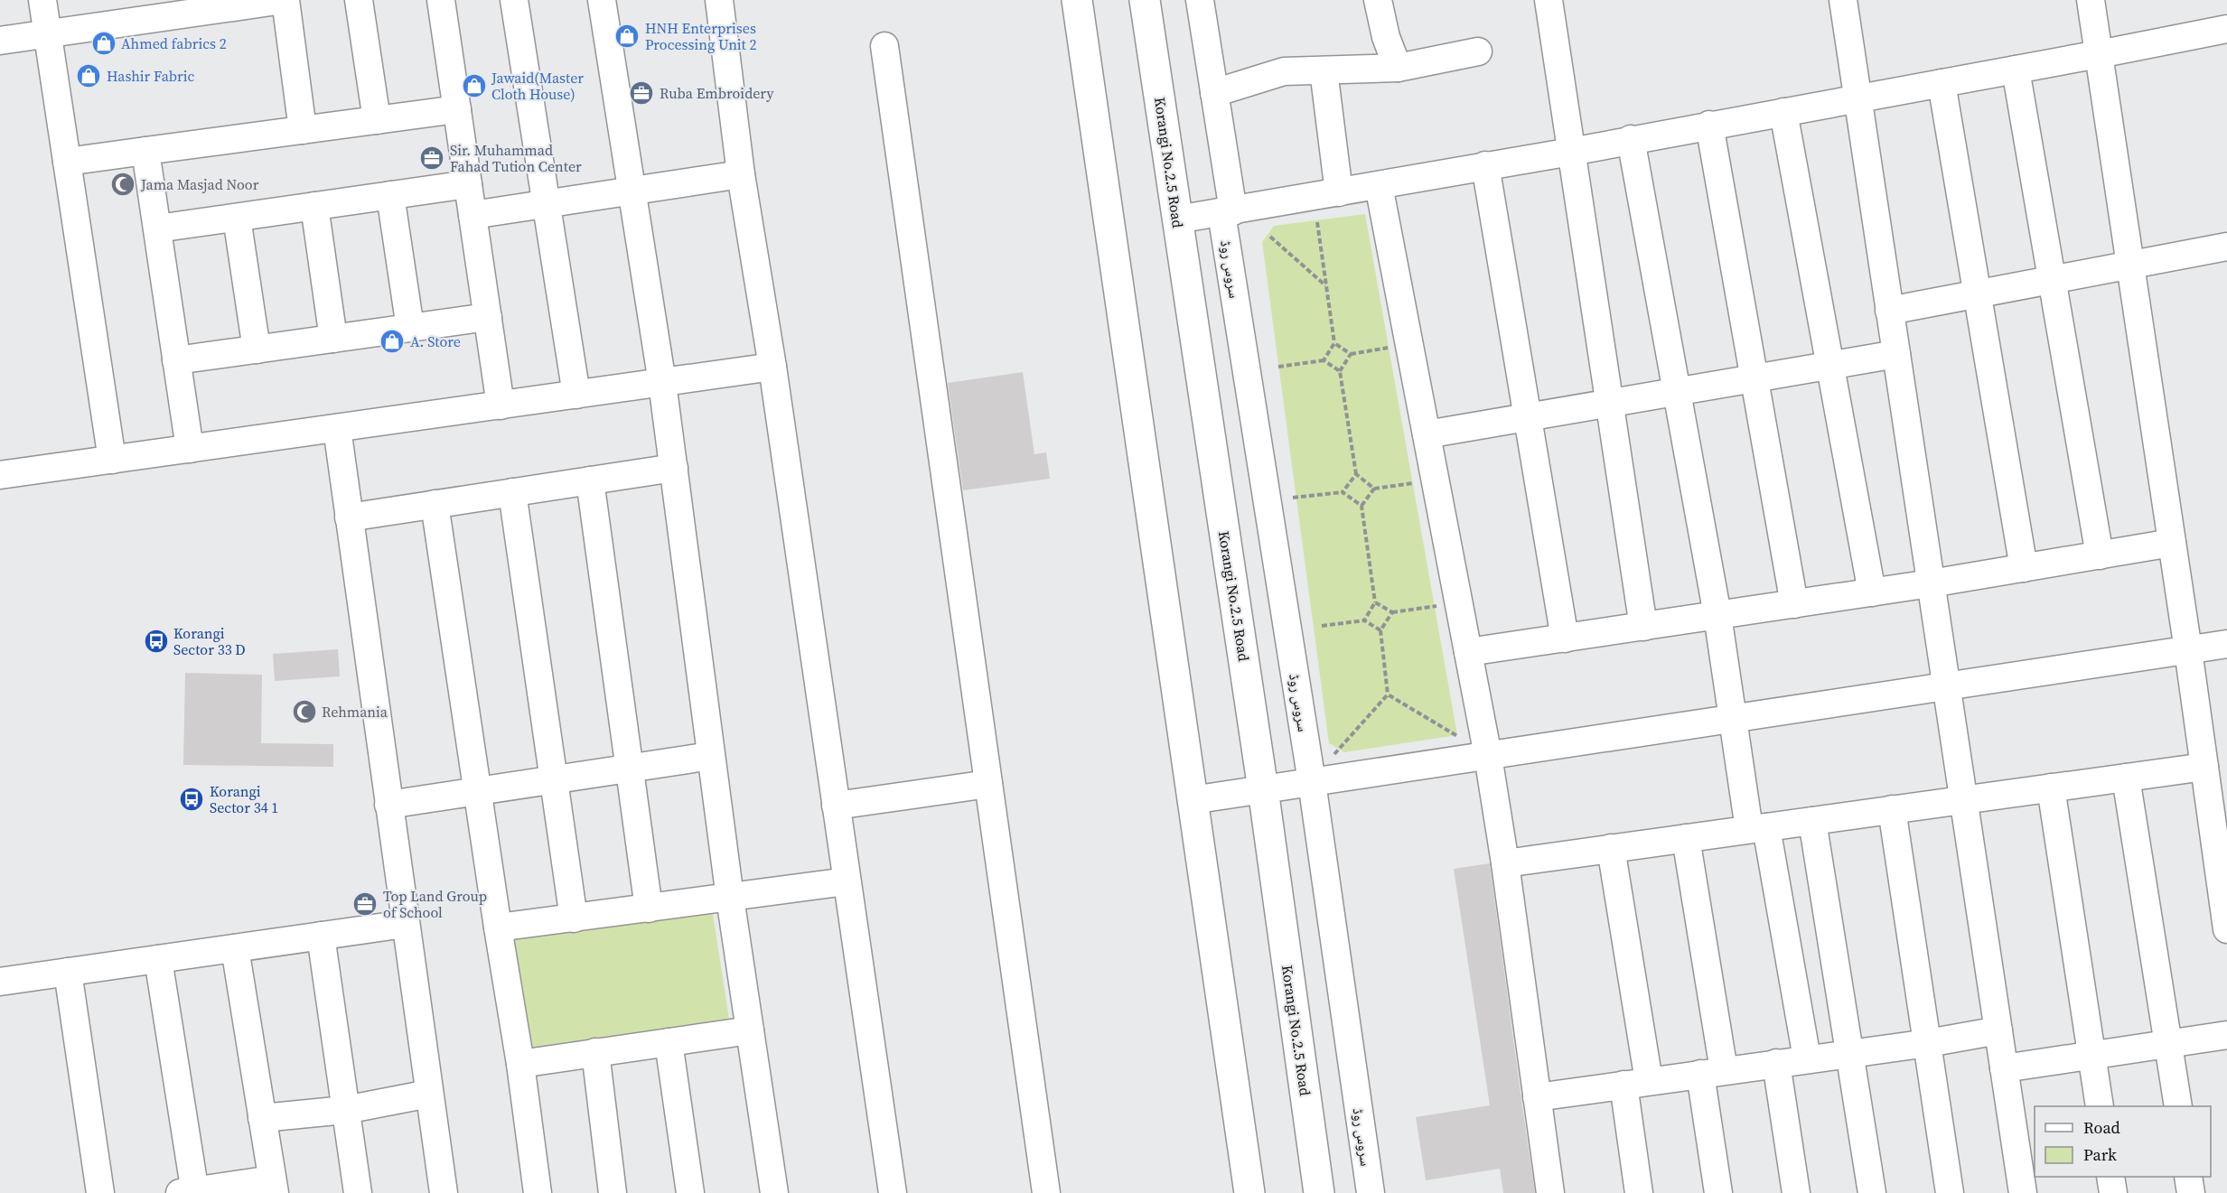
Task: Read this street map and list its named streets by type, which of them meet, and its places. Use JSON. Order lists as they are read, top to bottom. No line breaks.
{"streets":{"main road":["Korangi No.2.5 Road"],"street":["سروس روڈ"]},"places":{"shop":["HNH Enterprises Processing Unit 2","Ahmed fabrics 2","Hashir Fabric","Jawaid(Master Cloth House)","A. Store"],"office":["Ruba Embroidery","Sir. Muhammad Fahad Tution Center","Top Land Group of School"],"mosque":["Jama Masjad Noor","Rehmania"],"bus stop":["Korangi Sector 33 D","Korangi Sector 34 1"]},"legend":["Road","Park"]}
